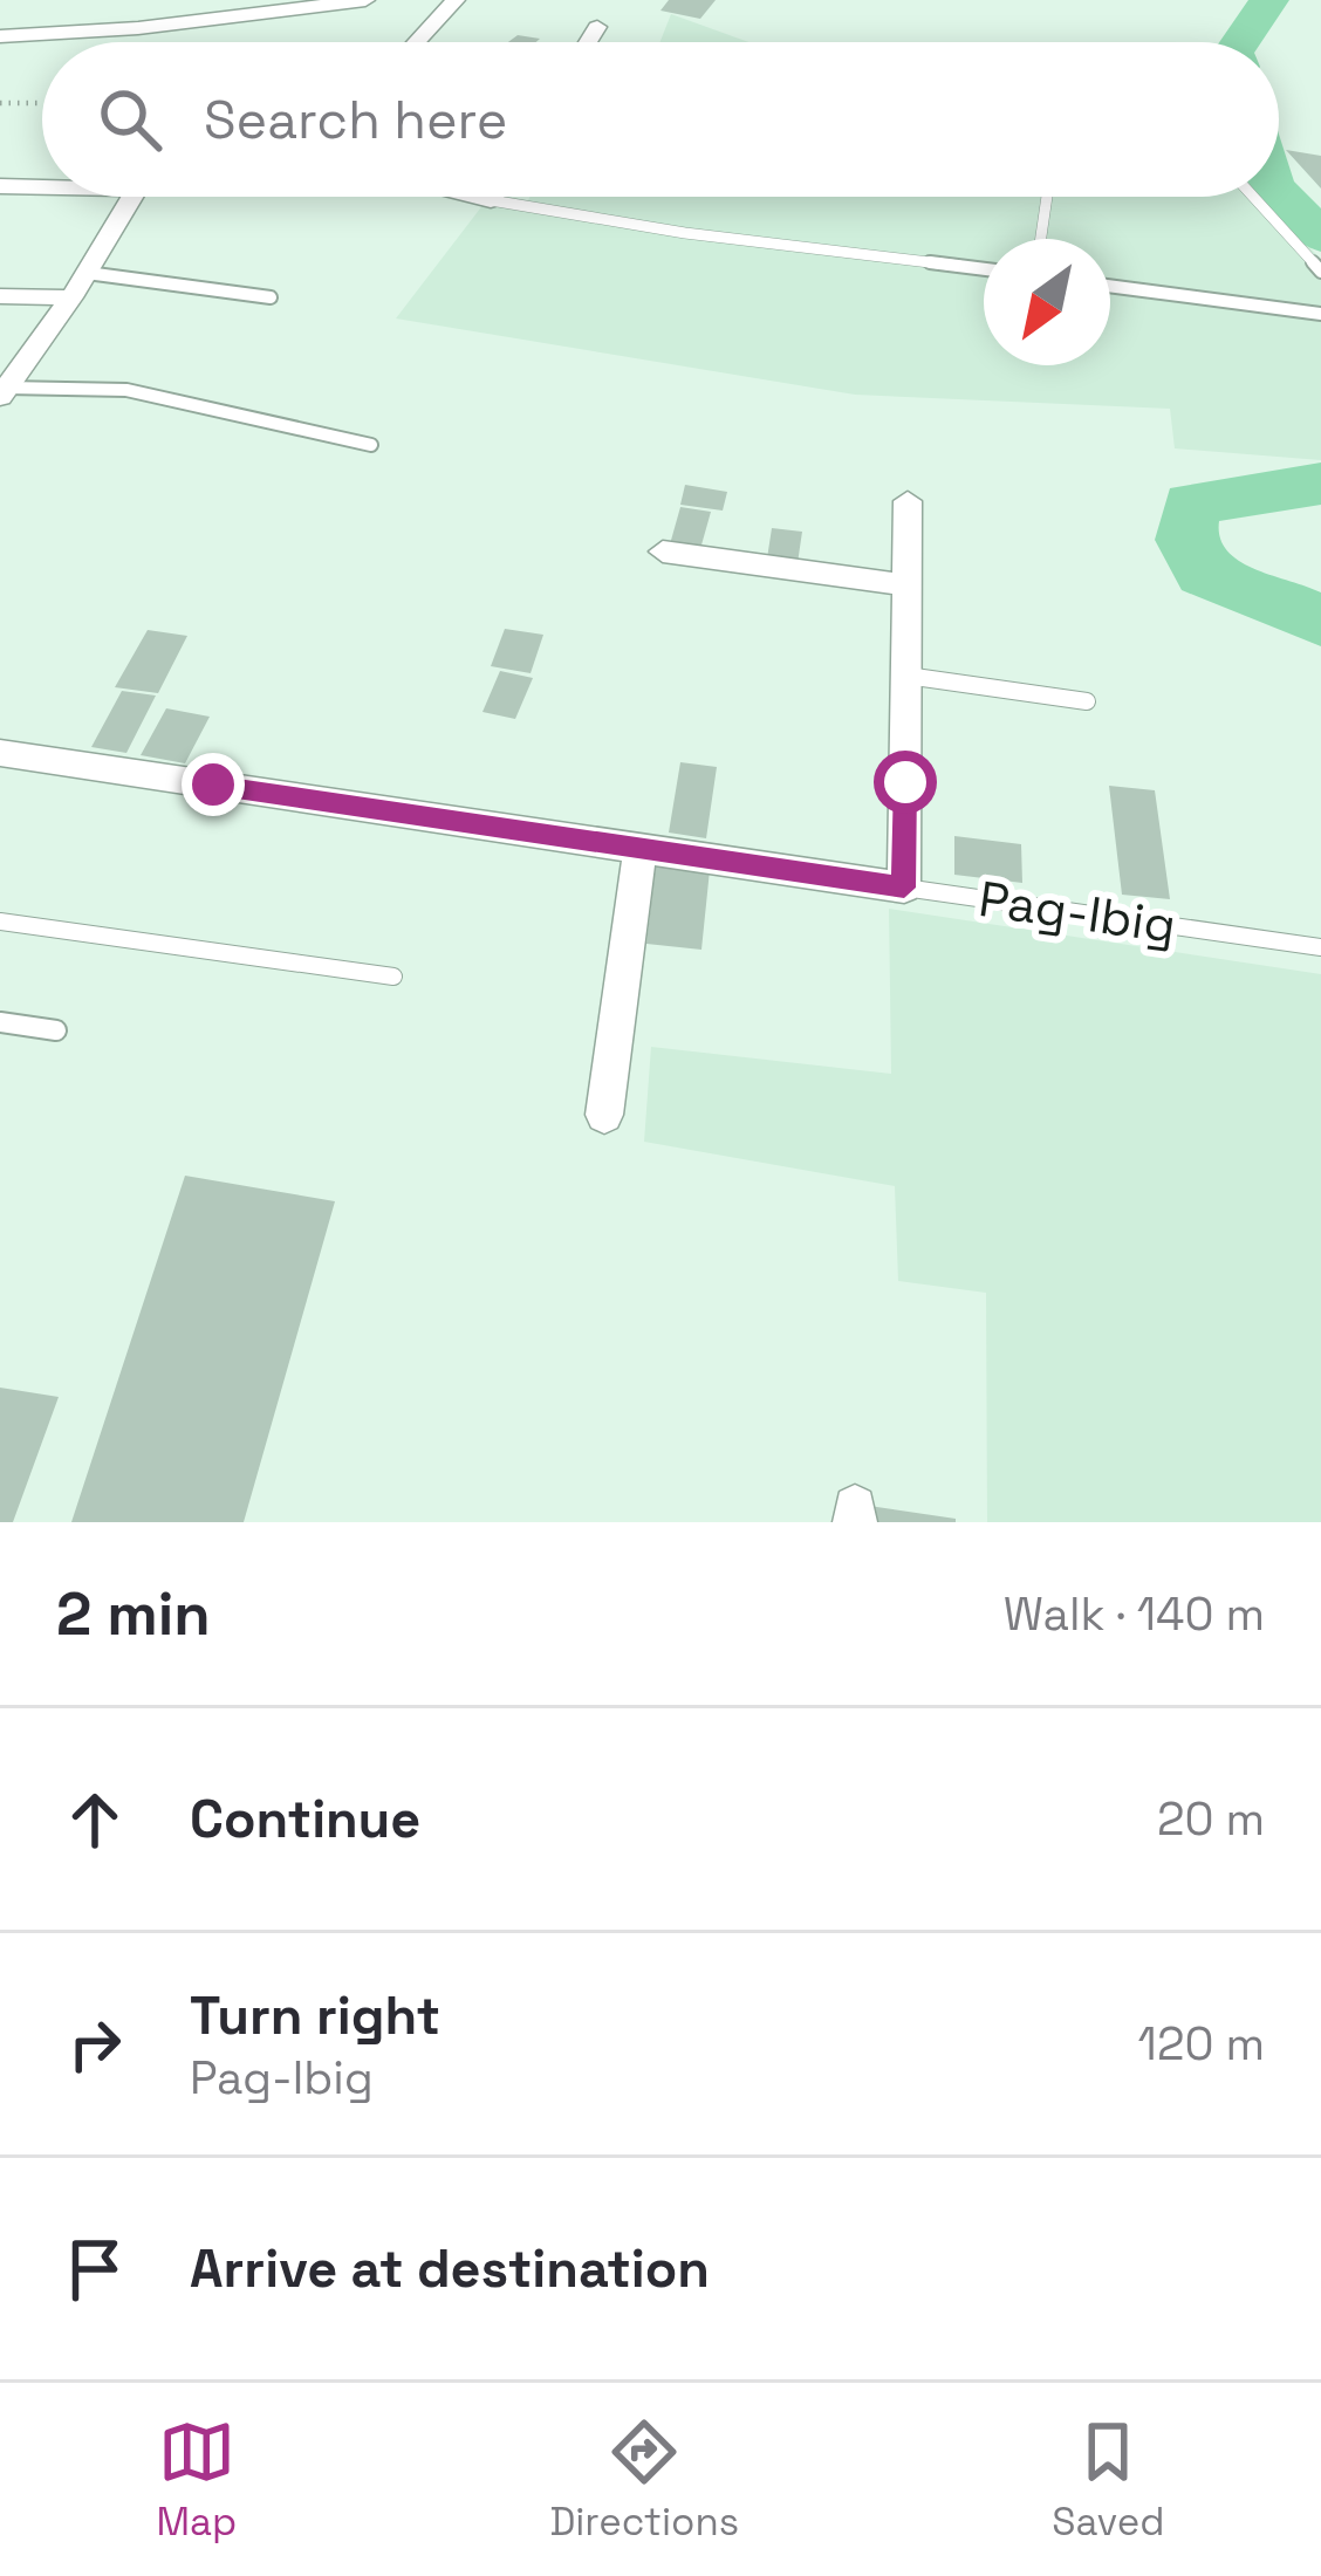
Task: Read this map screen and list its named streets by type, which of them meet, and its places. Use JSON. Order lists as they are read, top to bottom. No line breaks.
{"streets":{"street":["Pag-Ibig"]},"north":"bottom left","page":{"search":"Search here","heading":["2 min","Walk · 140 m"],"list":[["Continue","20 m"],["Turn right","Pag-Ibig","120 m"],"Arrive at destination"],"nav":["Map","Directions","Saved"]}}
